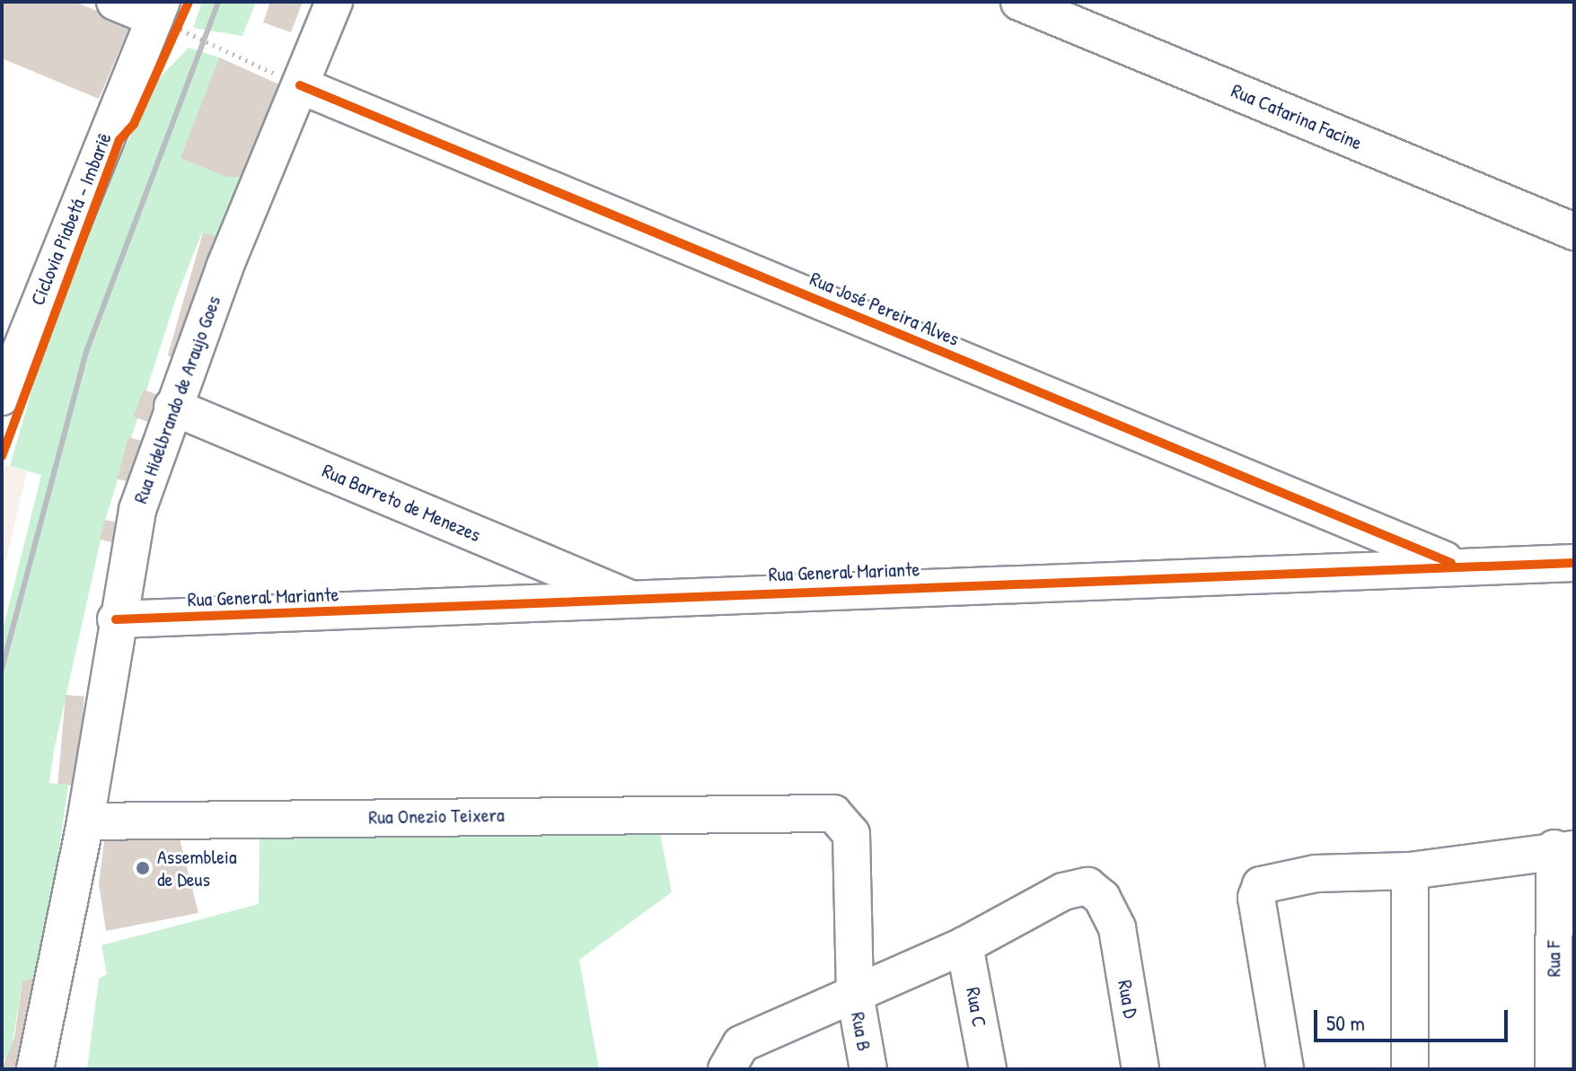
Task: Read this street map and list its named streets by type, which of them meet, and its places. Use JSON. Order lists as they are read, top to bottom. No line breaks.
{"streets":{"street":["Rua Catarina Facine","Rua José Pereira Alves","Rua Hidelbrando de Araujo Goes","Rua Barreto de Menezes","Rua General Mariante","Rua Onezio Teixera","Rua F","Rua D","Rua C","Rua B"],"cycle path":["Ciclovia Piabetá - Imbariê"]},"crossings":[["Rua José Pereira Alves","Rua Hidelbrando de Araujo Goes"],["Rua José Pereira Alves","Rua General Mariante"],["Rua Hidelbrando de Araujo Goes","Rua Barreto de Menezes"],["Rua Hidelbrando de Araujo Goes","Rua General Mariante"],["Rua Hidelbrando de Araujo Goes","Rua Onezio Teixera"],["Rua Barreto de Menezes","Rua General Mariante"],["Rua Onezio Teixera","Rua B"],["Rua D","Rua C"]],"places":["Assembleia de Deus"],"scale_bar":"50 m"}
